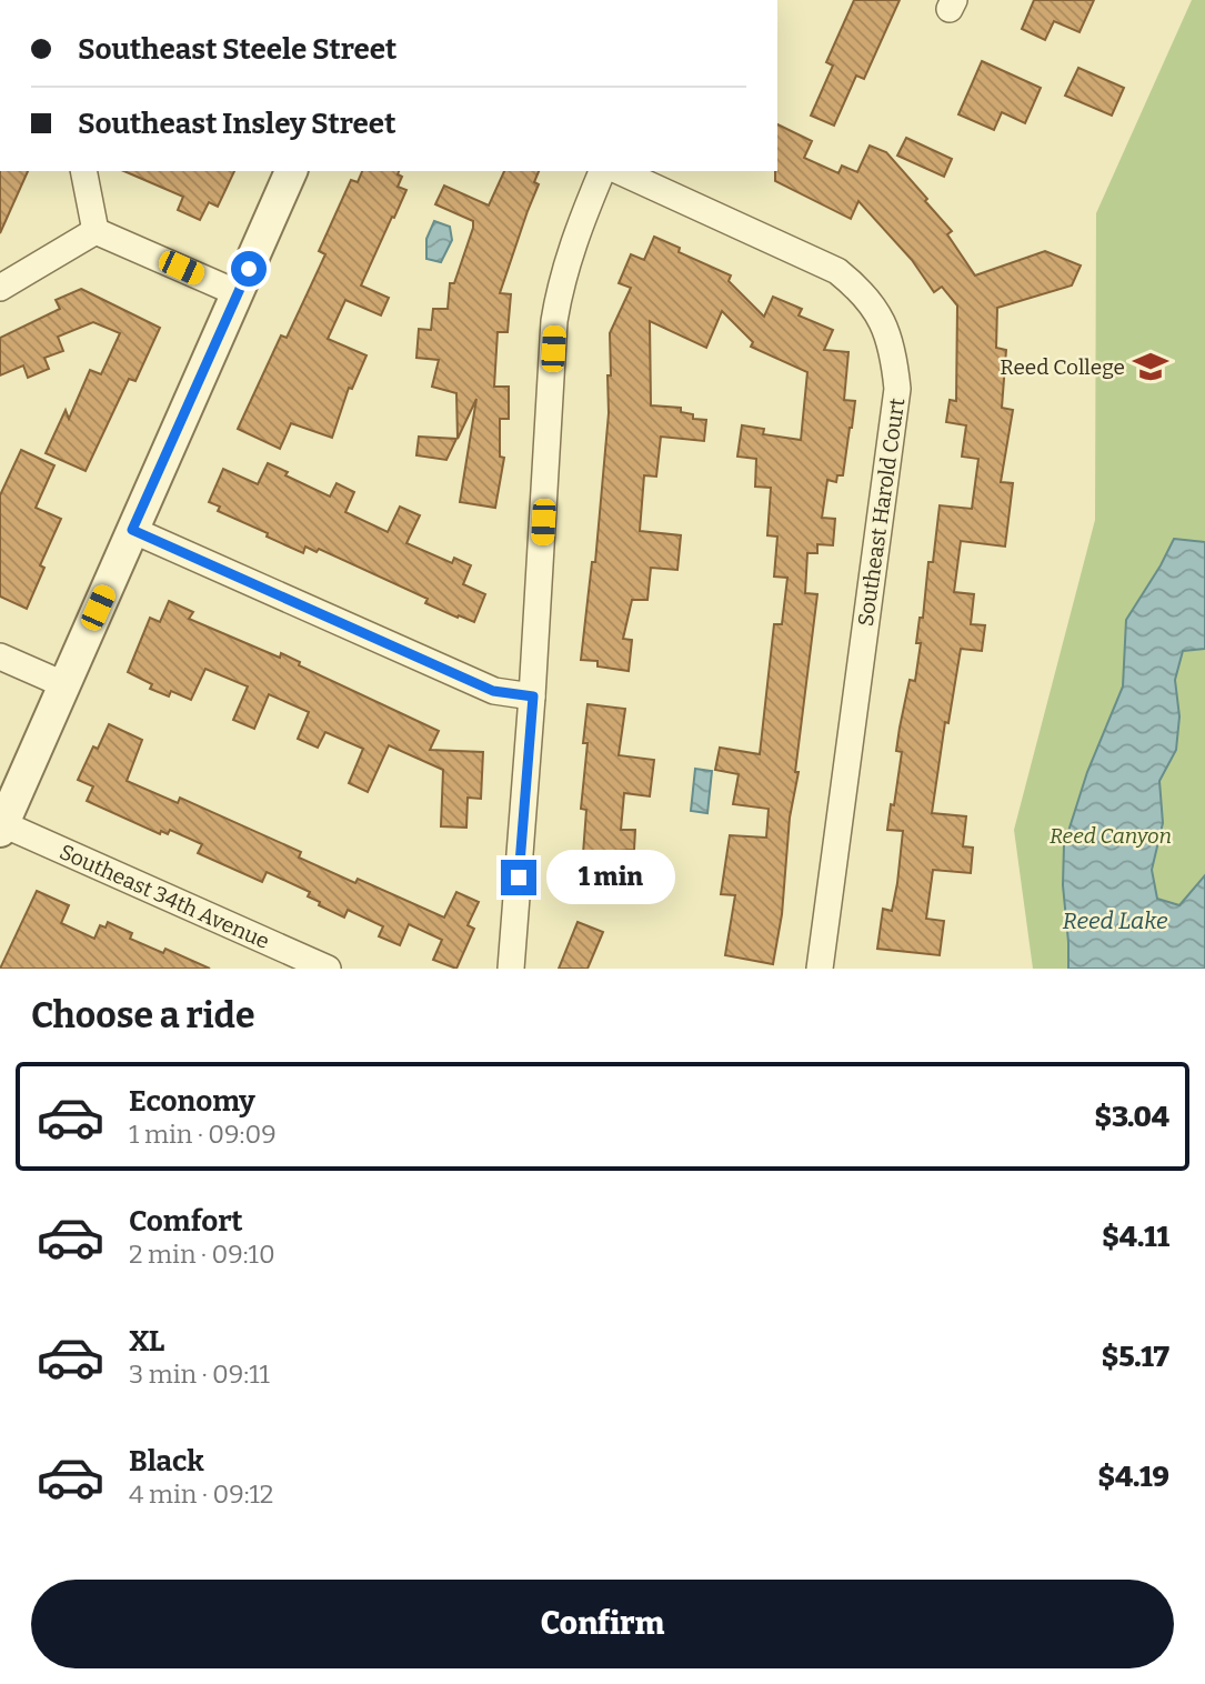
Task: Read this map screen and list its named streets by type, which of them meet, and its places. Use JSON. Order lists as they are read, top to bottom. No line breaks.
{"streets":{"street":["Southeast Harold Court","Southeast 34th Avenue"]},"water":["Reed Lake"],"parks":["Reed Canyon"],"places":{"school or university":["Reed College"]},"page":{"banner":["Southeast Steele Street","Southeast Insley Street"],"bubble":"1 min","heading":"Choose a ride","list":[{"name":"Economy","note":"1 min · 09:09","value":"$3.04"},{"name":"Comfort","note":"2 min · 09:10","value":"$4.11"},{"name":"XL","note":"3 min · 09:11","value":"$5.17"},{"name":"Black","note":"4 min · 09:12","value":"$4.19"}],"buttons":"Confirm"}}
